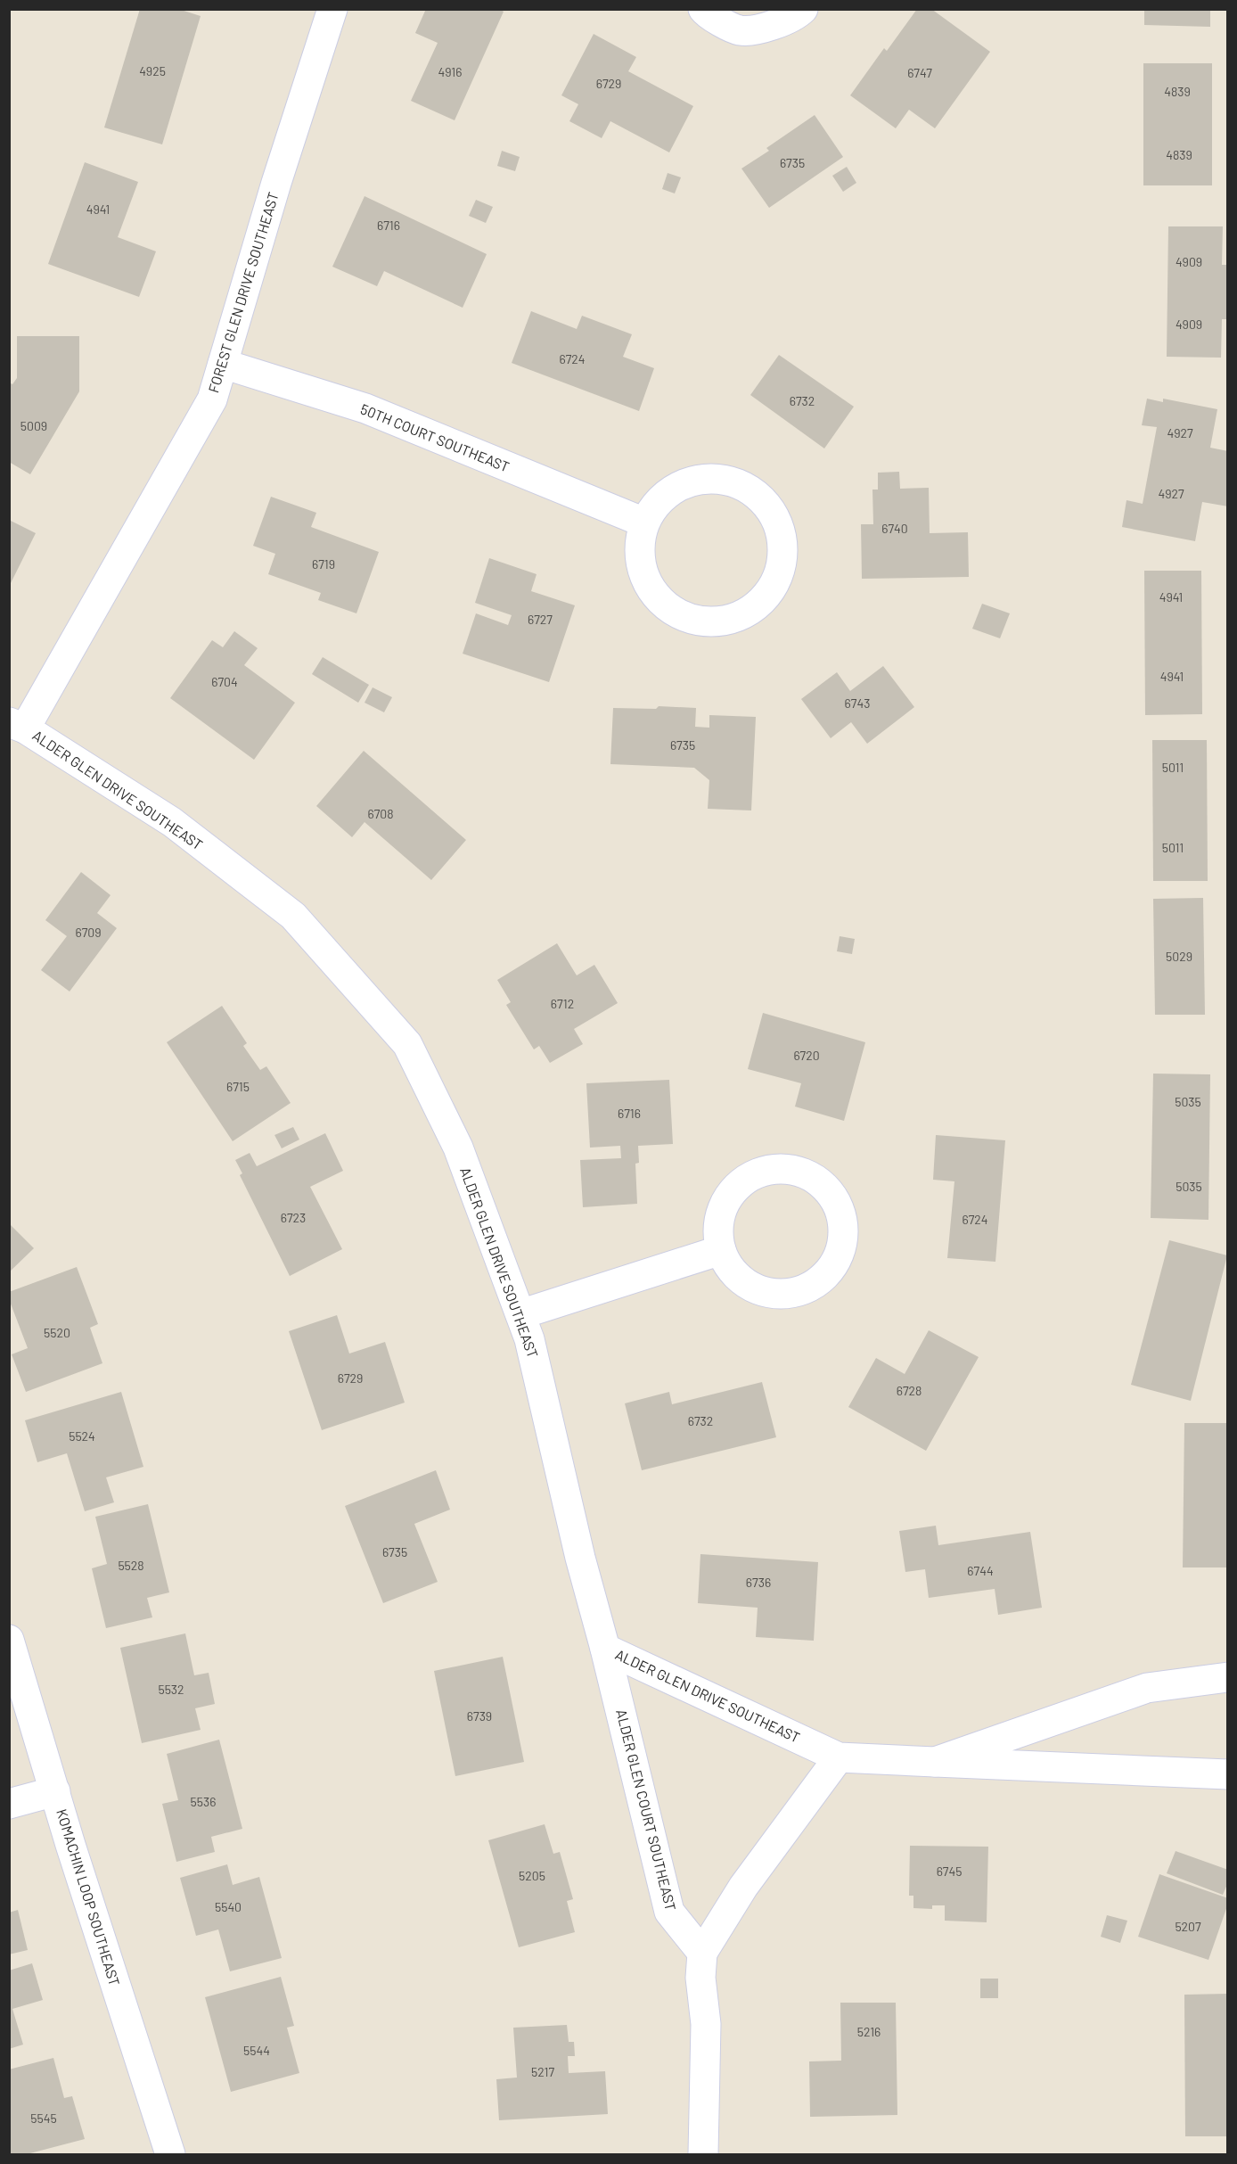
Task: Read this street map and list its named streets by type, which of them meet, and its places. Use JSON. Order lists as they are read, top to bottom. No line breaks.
{"streets":{"street":["FOREST GLEN DRIVE SOUTHEAST","50TH COURT SOUTHEAST","ALDER GLEN DRIVE SOUTHEAST","ALDER GLEN COURT SOUTHEAST","KOMACHIN LOOP SOUTHEAST"]},"crossings":[["FOREST GLEN DRIVE SOUTHEAST","50TH COURT SOUTHEAST"],["FOREST GLEN DRIVE SOUTHEAST","ALDER GLEN DRIVE SOUTHEAST"],["ALDER GLEN DRIVE SOUTHEAST","ALDER GLEN COURT SOUTHEAST"]],"house_numbers":["4925","4916","6747","6729","4839","4839","6735","4941","6716","4909","4909","6724","6732","5009","4927","4927","6740","6719","4941","6727","4941","6704","6743","6735","5011","6708","5011","6709","5029","6712","6720","6715","5035","6716","5035","6723","6724","5520","6729","6728","6732","5524","6735","5528","6744","6736","5532","6739","5536","6745","5205","5540","5207","5216","5544","5217","5545"]}
